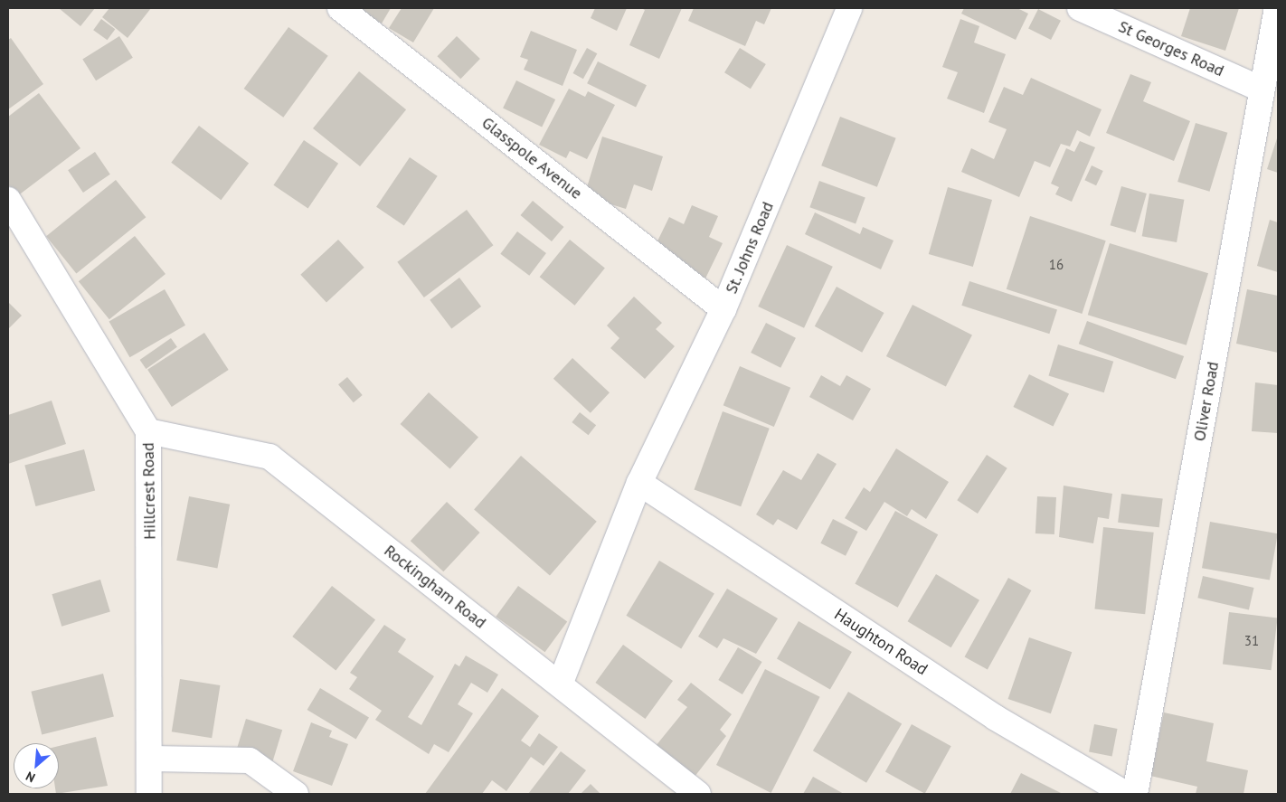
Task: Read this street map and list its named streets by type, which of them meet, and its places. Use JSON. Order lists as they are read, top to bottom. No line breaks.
{"streets":{"street":["St Georges Road","Glasspole Avenue","St. Johns Road","Oliver Road","Hillcrest Road","Rockingham Road","Haughton Road"]},"crossings":[["St Georges Road","Oliver Road"],["Glasspole Avenue","St. Johns Road"],["St. Johns Road","Rockingham Road"],["St. Johns Road","Haughton Road"],["Hillcrest Road","Rockingham Road"]],"house_numbers":["16","31"],"north":"bottom left"}
